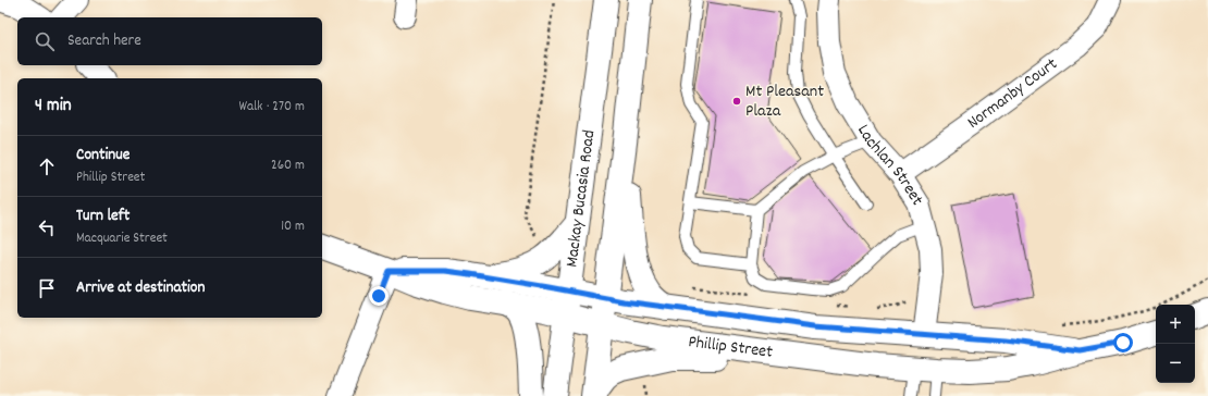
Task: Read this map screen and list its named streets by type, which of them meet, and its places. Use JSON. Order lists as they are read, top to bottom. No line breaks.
{"streets":{"street":["Normanby Court","Lachlan Street","Mackay Bucasia Road","Phillip Street"]},"crossings":[["Normanby Court","Lachlan Street"],["Lachlan Street","Phillip Street"],["Mackay Bucasia Road","Phillip Street"]],"places":["Mt Pleasant Plaza"],"page":{"search":"Search here","heading":["4 min","Walk · 270 m"],"list":[["Continue","Phillip Street","260 m"],["Turn left","Macquarie Street","10 m"],"Arrive at destination"],"map_buttons":["+","−"]}}
